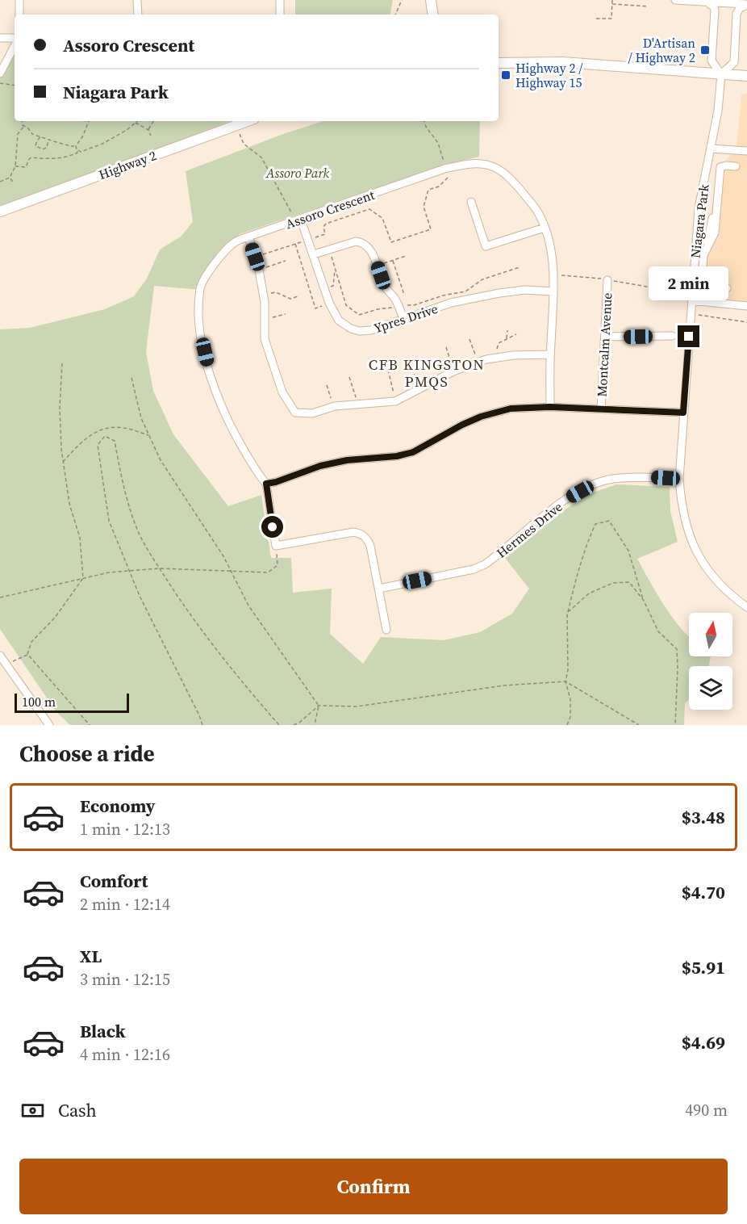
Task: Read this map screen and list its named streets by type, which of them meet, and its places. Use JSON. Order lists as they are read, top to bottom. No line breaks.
{"streets":{"main road":["Highway 2"],"street":["Assoro Crescent","Niagara Park","Ypres Drive","Montcalm Avenue","Hermes Drive"]},"crossings":[["Assoro Crescent","Ypres Drive"],["Niagara Park","Hermes Drive"]],"districts":["CFB KINGSTON PMQS"],"parks":["Assoro Park"],"places":{"transit":["D'Artisan / Highway 2","Highway 2 / Highway 15"]},"scale_bar":"100 m","north":"top","page":{"banner":["Assoro Crescent","Niagara Park"],"bubble":"2 min","scale":"100 m","heading":"Choose a ride","list":[{"name":"Economy","note":"1 min · 12:13","value":"$3.48"},{"name":"Comfort","note":"2 min · 12:14","value":"$4.70"},{"name":"XL","note":"3 min · 12:15","value":"$5.91"},{"name":"Black","note":"4 min · 12:16","value":"$4.69"}],"pay":["Cash","490 m"],"buttons":"Confirm"}}
